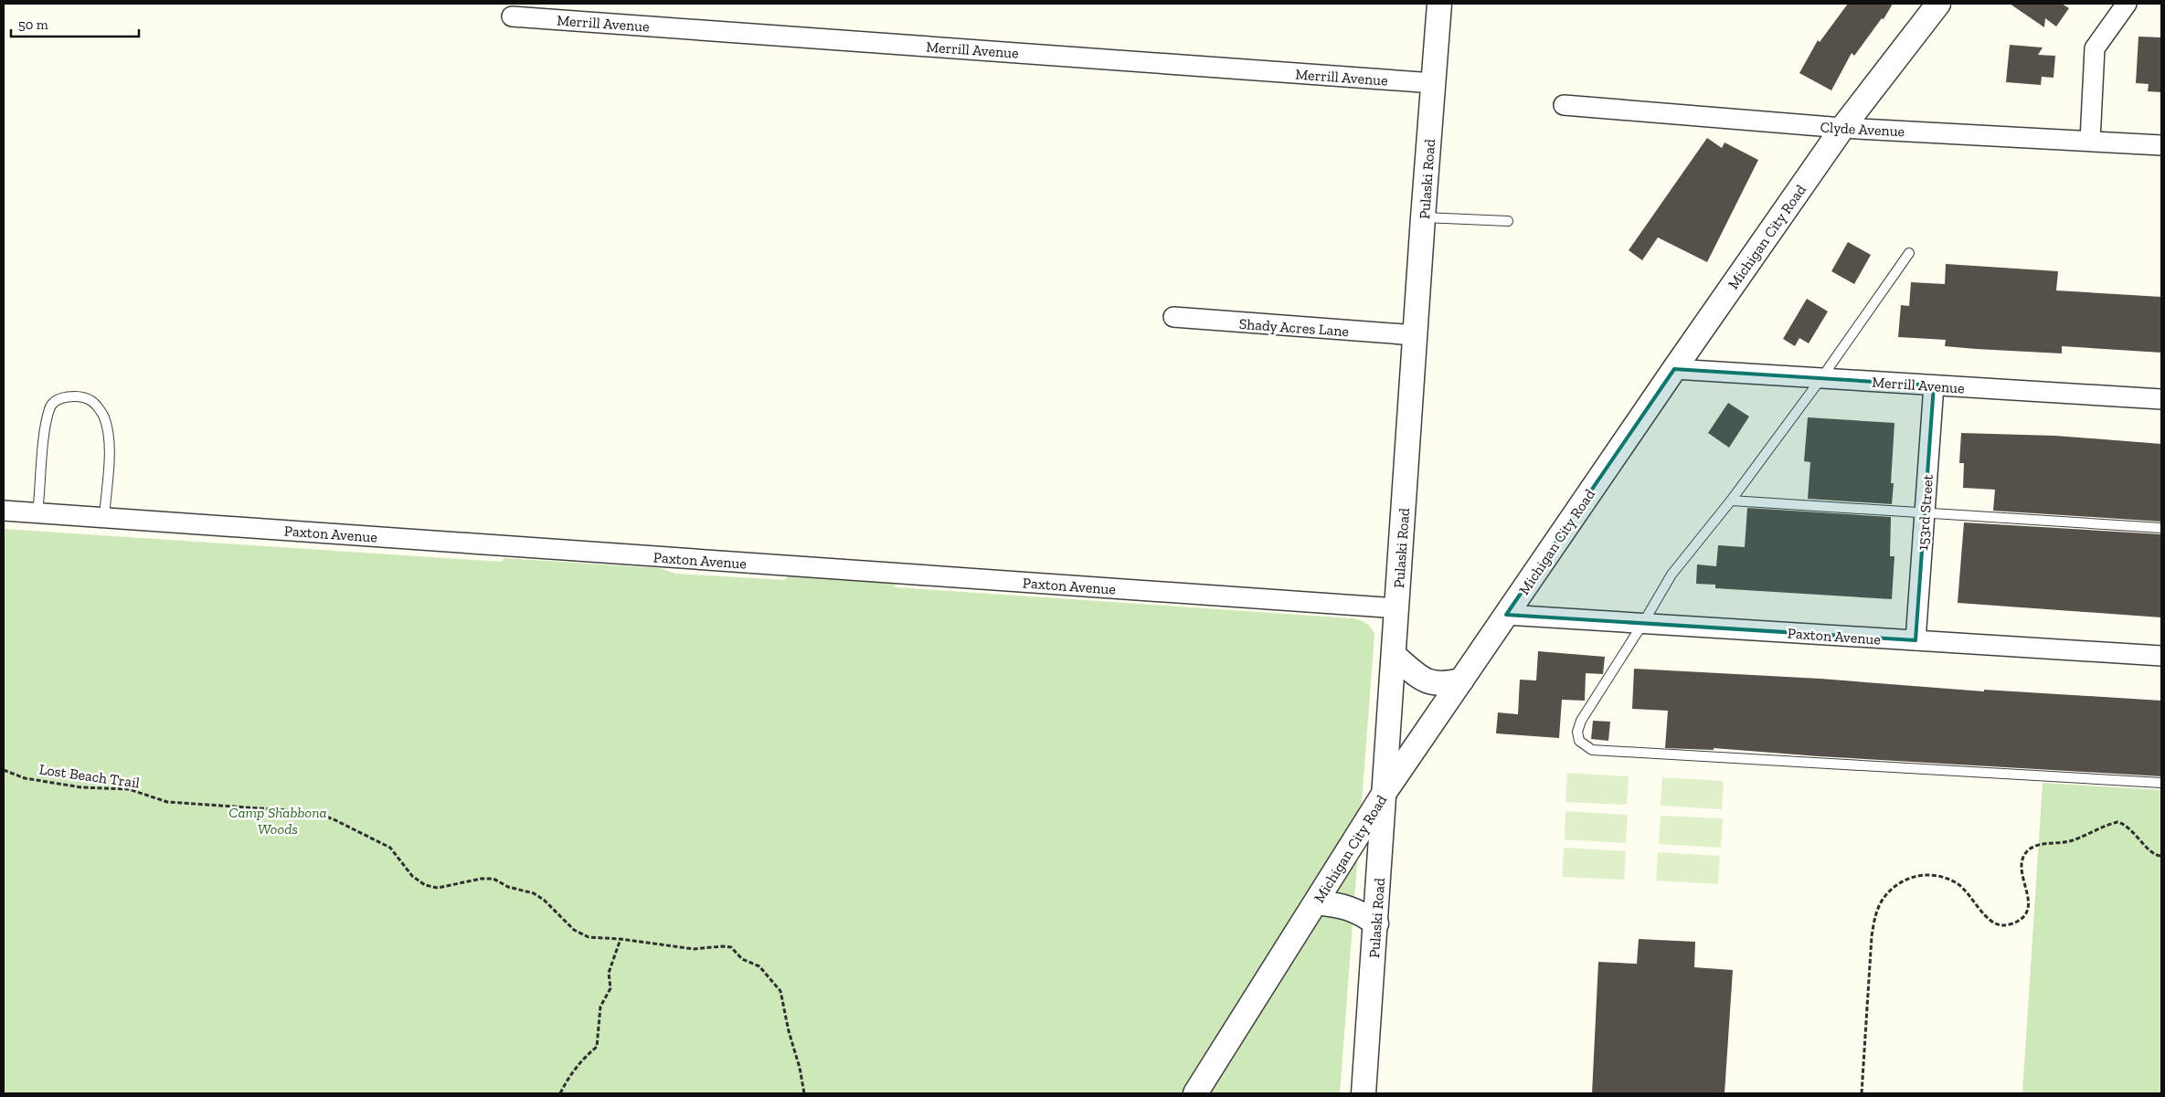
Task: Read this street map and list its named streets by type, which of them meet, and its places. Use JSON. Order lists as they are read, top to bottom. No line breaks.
{"streets":{"street":["Merrill Avenue","Clyde Avenue","Pulaski Road","Michigan City Road","Shady Acres Lane","153rd Street","Paxton Avenue"],"path":["Lost Beach Trail"]},"crossings":[["Merrill Avenue","Pulaski Road"],["Merrill Avenue","Michigan City Road"],["Merrill Avenue","153rd Street"],["Clyde Avenue","Michigan City Road"],["Pulaski Road","Michigan City Road"],["Pulaski Road","Shady Acres Lane"],["Pulaski Road","Paxton Avenue"],["Michigan City Road","Paxton Avenue"],["153rd Street","Paxton Avenue"]],"parks":["Camp Shabbona Woods"],"scale_bar":"50 m"}
